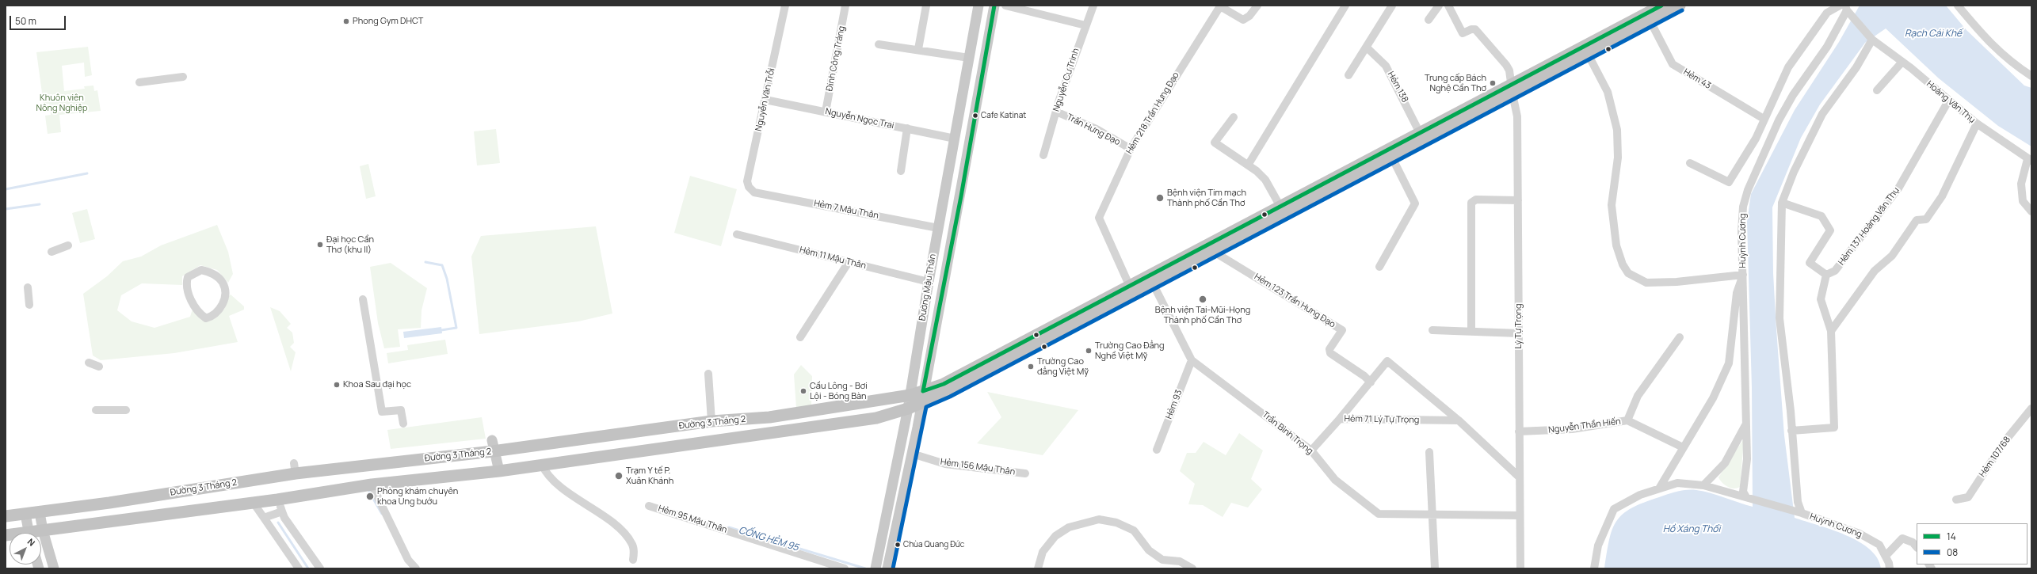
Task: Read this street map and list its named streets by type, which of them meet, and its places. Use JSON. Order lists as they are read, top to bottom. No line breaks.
{"streets":{"highway":["Đường 3 Tháng 2"],"main road":["Đường Mậu Thân"],"street":["Đinh Công Tráng","Hẻm 43","Nguyễn Cư Trinh","Hẻm 138","Nguyễn Văn Trỗi","Hoàng Văn Thụ","Hẻm 218 Trần Hưng Đạo","Nguyễn Ngọc Trai","Trấn Hưng Đạo","Hẻm 7 Mậu Thân","Hẻm 137 Hoàng Văn Thụ","Huỳnh Cương","Hẻm 11 Mậu Thân","Hẻm 123 Trần Hưng Đạo","Lý Tự Trọng","Hẻm 93","Hẻm 71 Lý Tự Trọng","Nguyễn Thần Hiến","Trần Bình Trọng","Hẻm 107/68","Hẻm 156 Mậu Thân","Hẻm 95 Mậu Thân"]},"crossings":[["Đinh Công Tráng","Nguyễn Ngọc Trai"],["Nguyễn Cư Trinh","Trấn Hưng Đạo"],["Nguyễn Văn Trỗi","Nguyễn Ngọc Trai"],["Nguyễn Văn Trỗi","Hẻm 7 Mậu Thân"],["Hoàng Văn Thụ","Hẻm 137 Hoàng Văn Thụ"],["Hoàng Văn Thụ","Huỳnh Cương"],["Hẻm 218 Trần Hưng Đạo","Trấn Hưng Đạo"],["Nguyễn Ngọc Trai","Đường Mậu Thân"],["Hẻm 7 Mậu Thân","Đường Mậu Thân"],["Hẻm 11 Mậu Thân","Đường Mậu Thân"],["Đường Mậu Thân","Đường 3 Tháng 2"],["Đường Mậu Thân","Hẻm 156 Mậu Thân"],["Hẻm 123 Trần Hưng Đạo","Hẻm 71 Lý Tự Trọng"],["Lý Tự Trọng","Hẻm 71 Lý Tự Trọng"],["Lý Tự Trọng","Nguyễn Thần Hiến"],["Lý Tự Trọng","Trần Bình Trọng"],["Hẻm 93","Trần Bình Trọng"]],"water":["Rạch Cái Khế","Hồ Xáng Thổi","CỐNG HẺM 95"],"parks":["Khuôn viên Nông Nghiệp"],"places":["Phong Gym DHCT","Trung cấp Bách Nghệ Cần Thơ","Cafe Katinat","Bệnh viện Tim mạch Thành phố Cần Thơ","Đại học Cần Thơ (khu II)","Bệnh viện Tai-Mũi-Họng Thành phố Cần Thơ","Trường Cao Đẳng Nghề Việt Mỹ","Trường Cao đẳng Việt Mỹ","Khoa Sau đại học","Cầu Lông - Bơi Lội - Bóng Bàn","Trạm Y tế P. Xuân Khánh","Phòng khám chuyên khoa Ung bướu","Chùa Quang Đức"],"lines":["transit line 14","transit line 08"],"legend":["14","08"],"scale_bar":"50 m","north":"top right"}
